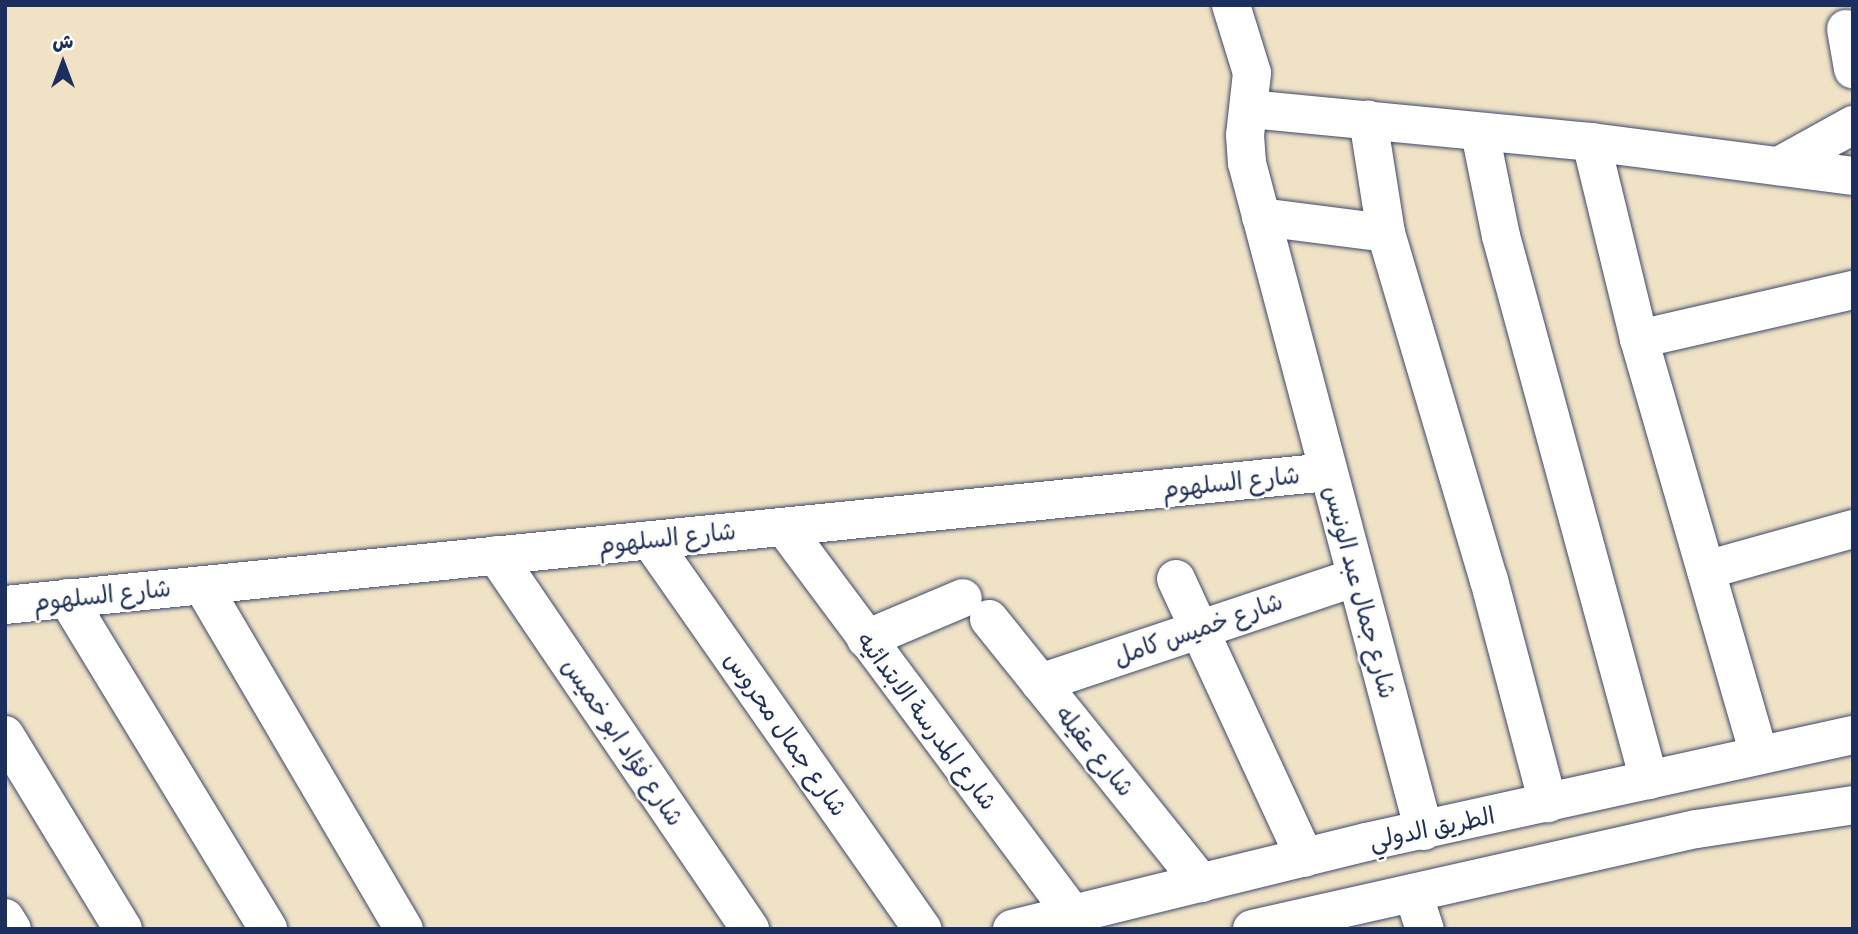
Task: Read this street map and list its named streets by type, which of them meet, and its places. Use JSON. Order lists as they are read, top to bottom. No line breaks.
{"streets":{"street":["شارع السلهوم","شارع جمال عبد الونيس","شارع خميس كامل","شارع المدرسة الابتدائيه","شارع جمال محروس","شارع فؤاد ابو خميس","شارع عقيله","الطريق الدولي"]},"crossings":[["شارع السلهوم","شارع جمال عبد الونيس"],["شارع السلهوم","شارع المدرسة الابتدائيه"],["شارع السلهوم","شارع جمال محروس"],["شارع السلهوم","شارع فؤاد ابو خميس"],["شارع جمال عبد الونيس","شارع خميس كامل"],["شارع جمال عبد الونيس","الطريق الدولي"],["شارع خميس كامل","شارع عقيله"],["شارع المدرسة الابتدائيه","شارع عقيله"],["شارع المدرسة الابتدائيه","الطريق الدولي"],["شارع عقيله","الطريق الدولي"]],"north":"top"}
